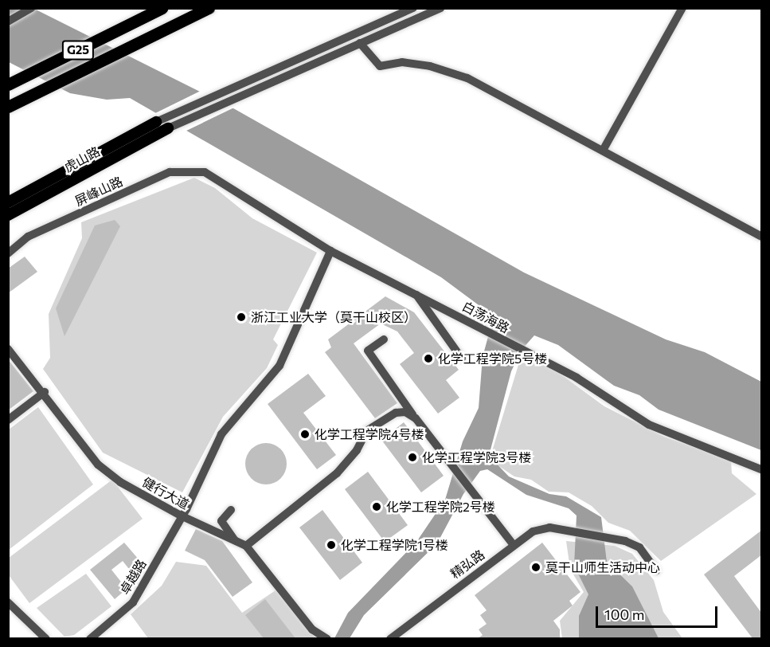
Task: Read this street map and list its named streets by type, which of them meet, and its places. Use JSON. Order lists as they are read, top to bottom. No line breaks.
{"streets":{"highway":["G25"],"main road":["虎山路"],"street":["屏峰山路","白荡海路","健行大道","精弘路","卓越路"]},"crossings":[["屏峰山路","白荡海路"],["白荡海路","卓越路"],["健行大道","卓越路"]],"places":["浙江工业大学（莫干山校区）","化学工程学院5号楼","化学工程学院4号楼","化学工程学院3号楼","化学工程学院2号楼","化学工程学院1号楼","莫干山师生活动中心"],"scale_bar":"100 m"}
